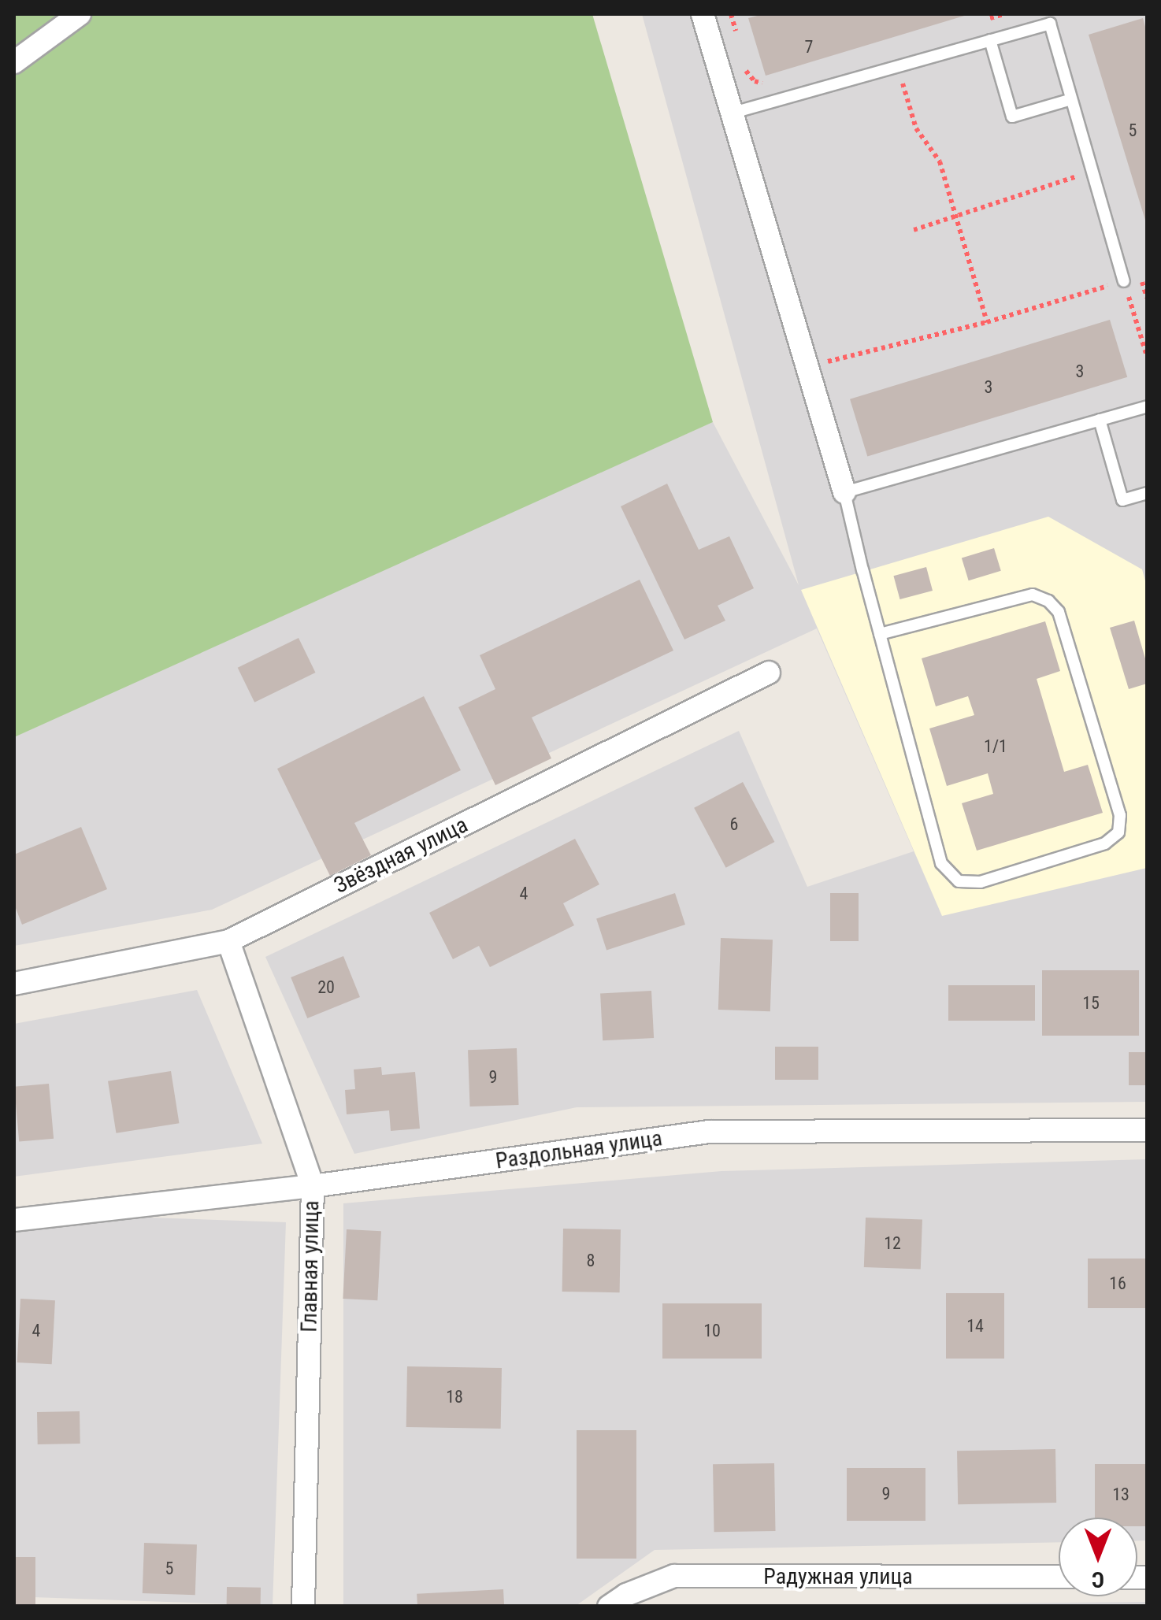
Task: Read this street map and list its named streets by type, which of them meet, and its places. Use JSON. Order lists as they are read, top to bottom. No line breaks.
{"streets":{"street":["Звёздная улица","Раздольная улица","Главная улица","Радужная улица"]},"crossings":[["Звёздная улица","Главная улица"],["Раздольная улица","Главная улица"]],"house_numbers":["7","5","3","3","1/1","6","4","20","15","9","12","8","16","14","4","10","18","9","13","5"],"north":"bottom"}
